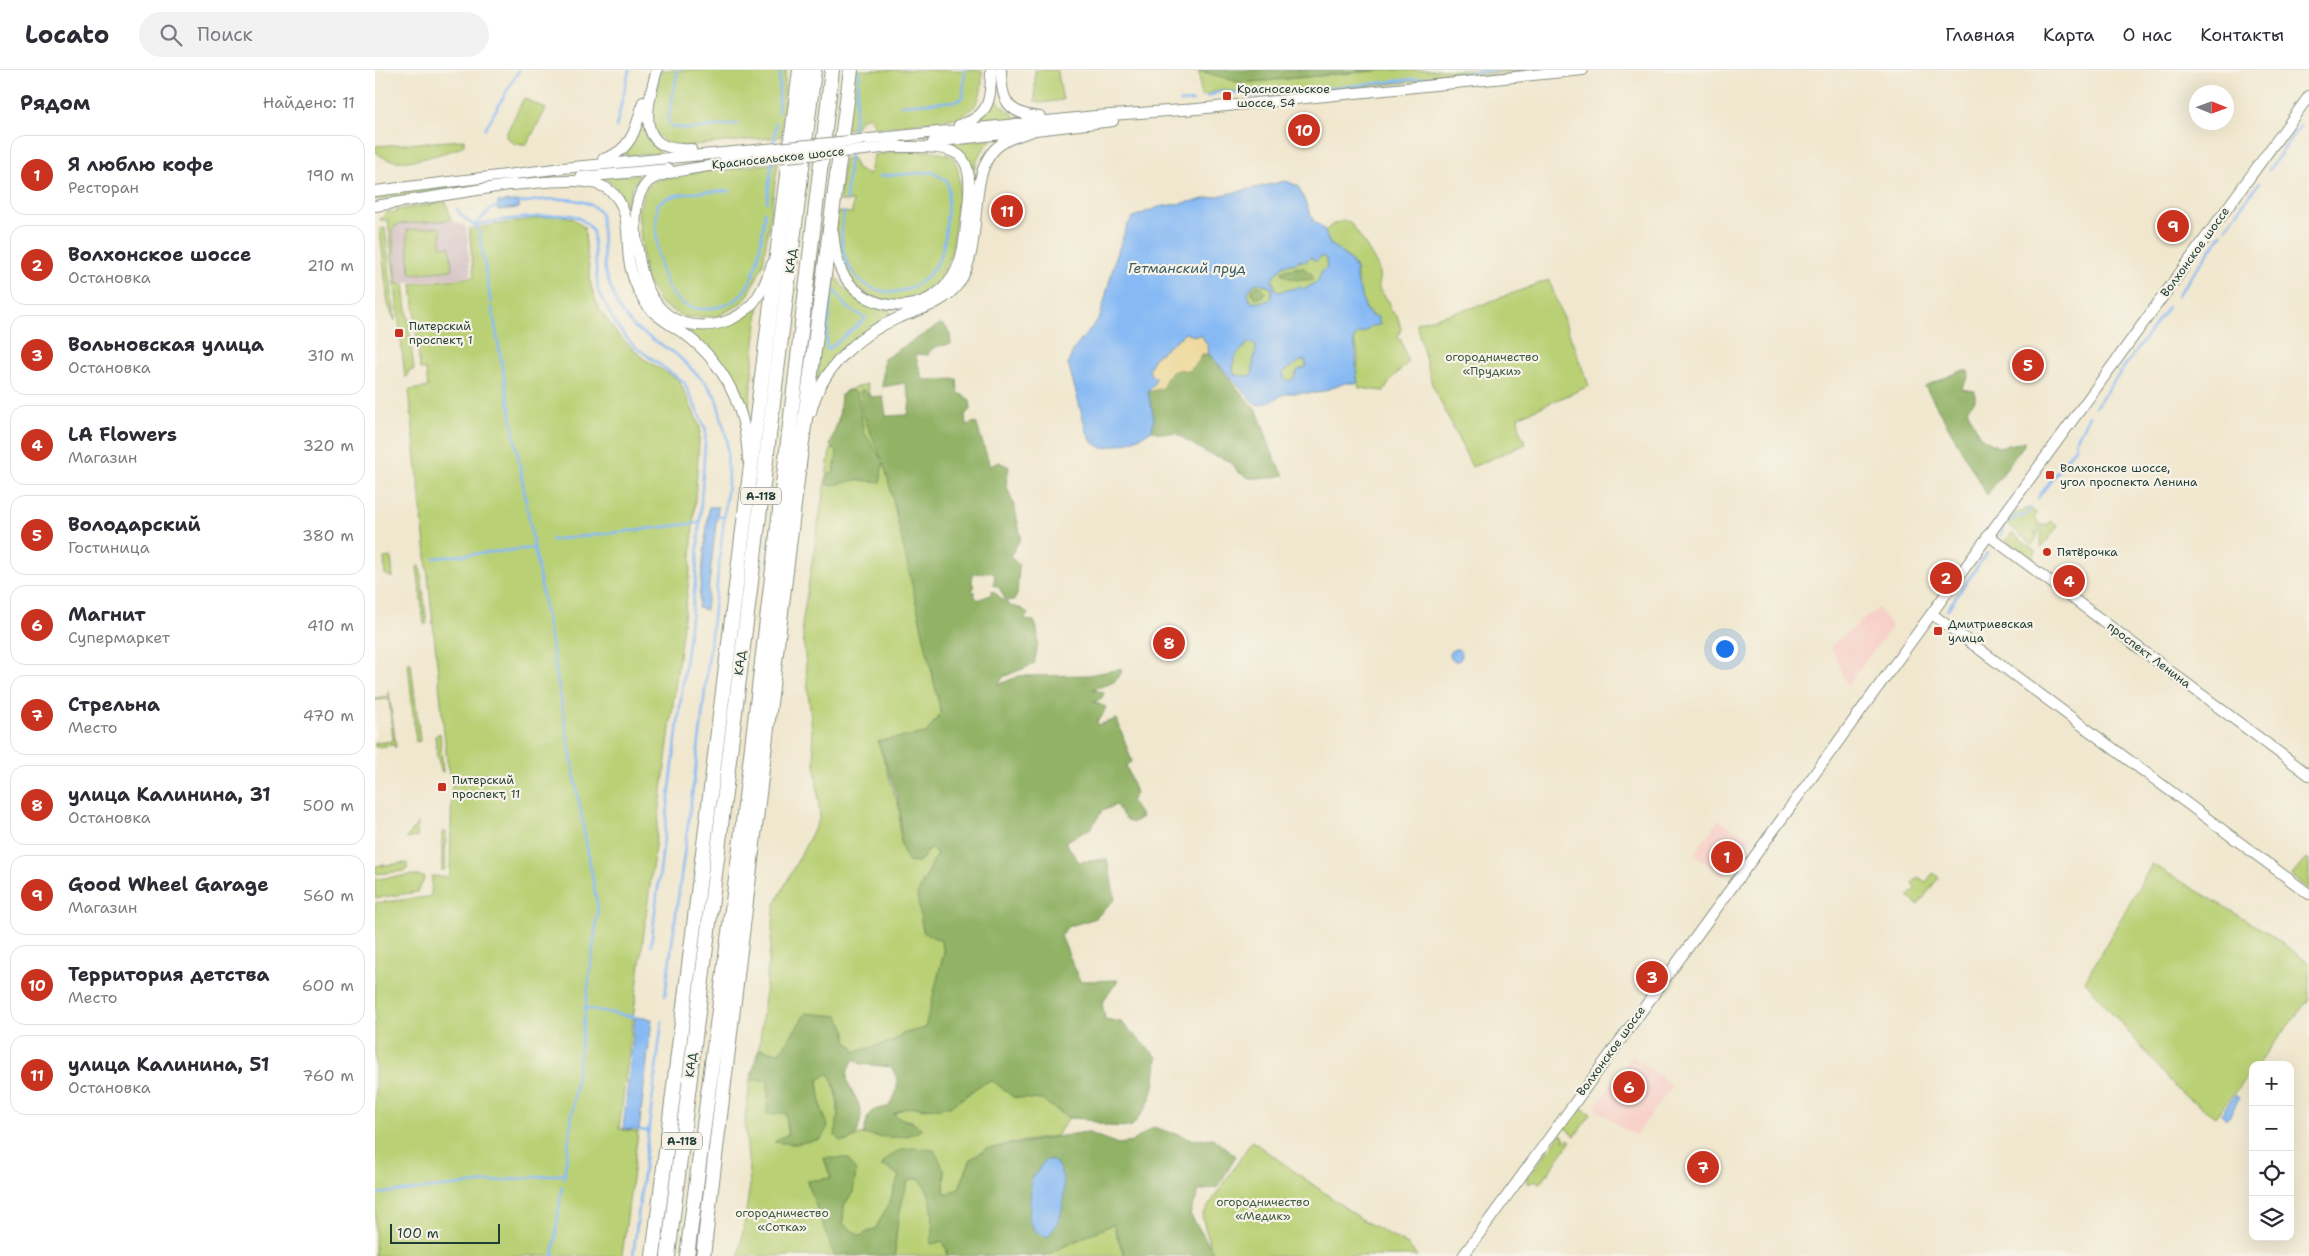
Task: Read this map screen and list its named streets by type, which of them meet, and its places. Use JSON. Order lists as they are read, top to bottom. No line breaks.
{"streets":{"highway":["КАД","А-118"],"main road":["Красносельское шоссе","Волхонское шоссе","проспект Ленина"]},"crossings":[["Волхонское шоссе","проспект Ленина"]],"water":["Гетманский пруд"],"parks":["огородничество «Прудки»","огородничество «Медик»","огородничество «Сотка»"],"places":{"transit":["Красносельское шоссе, 54","Питерский проспект, 1","Волхонское шоссе, угол проспекта Ленина","Дмитриевская улица","Питерский проспект, 11"],"other":["Пятёрочка"]},"scale_bar":"100 m","north":"right","page":{"header":"Locato","search":"Поиск","nav":["Главная","Карта","О нас","Контакты"],"heading":["Рядом","Найдено: 11"],"pins":["10","11","9","5","2","4","8","1","3","6","7"],"list":[{"mark":"1","name":"Я люблю кофе","note":"Ресторан","value":"190 m"},{"mark":"2","name":"Волхонское шоссе","note":"Остановка","value":"210 m"},{"mark":"3","name":"Вольновская улица","note":"Остановка","value":"310 m"},{"mark":"4","name":"LA Flowers","note":"Магазин","value":"320 m"},{"mark":"5","name":"Володарский","note":"Гостиница","value":"380 m"},{"mark":"6","name":"Магнит","note":"Супермаркет","value":"410 m"},{"mark":"7","name":"Стрельна","note":"Место","value":"470 m"},{"mark":"8","name":"улица Калинина, 31","note":"Остановка","value":"500 m"},{"mark":"9","name":"Good Wheel Garage","note":"Магазин","value":"560 m"},{"mark":"10","name":"Территория детства","note":"Место","value":"600 m"},{"mark":"11","name":"улица Калинина, 51","note":"Остановка","value":"760 m"}],"map_buttons":["+","−"],"scale":"100 m"}}
